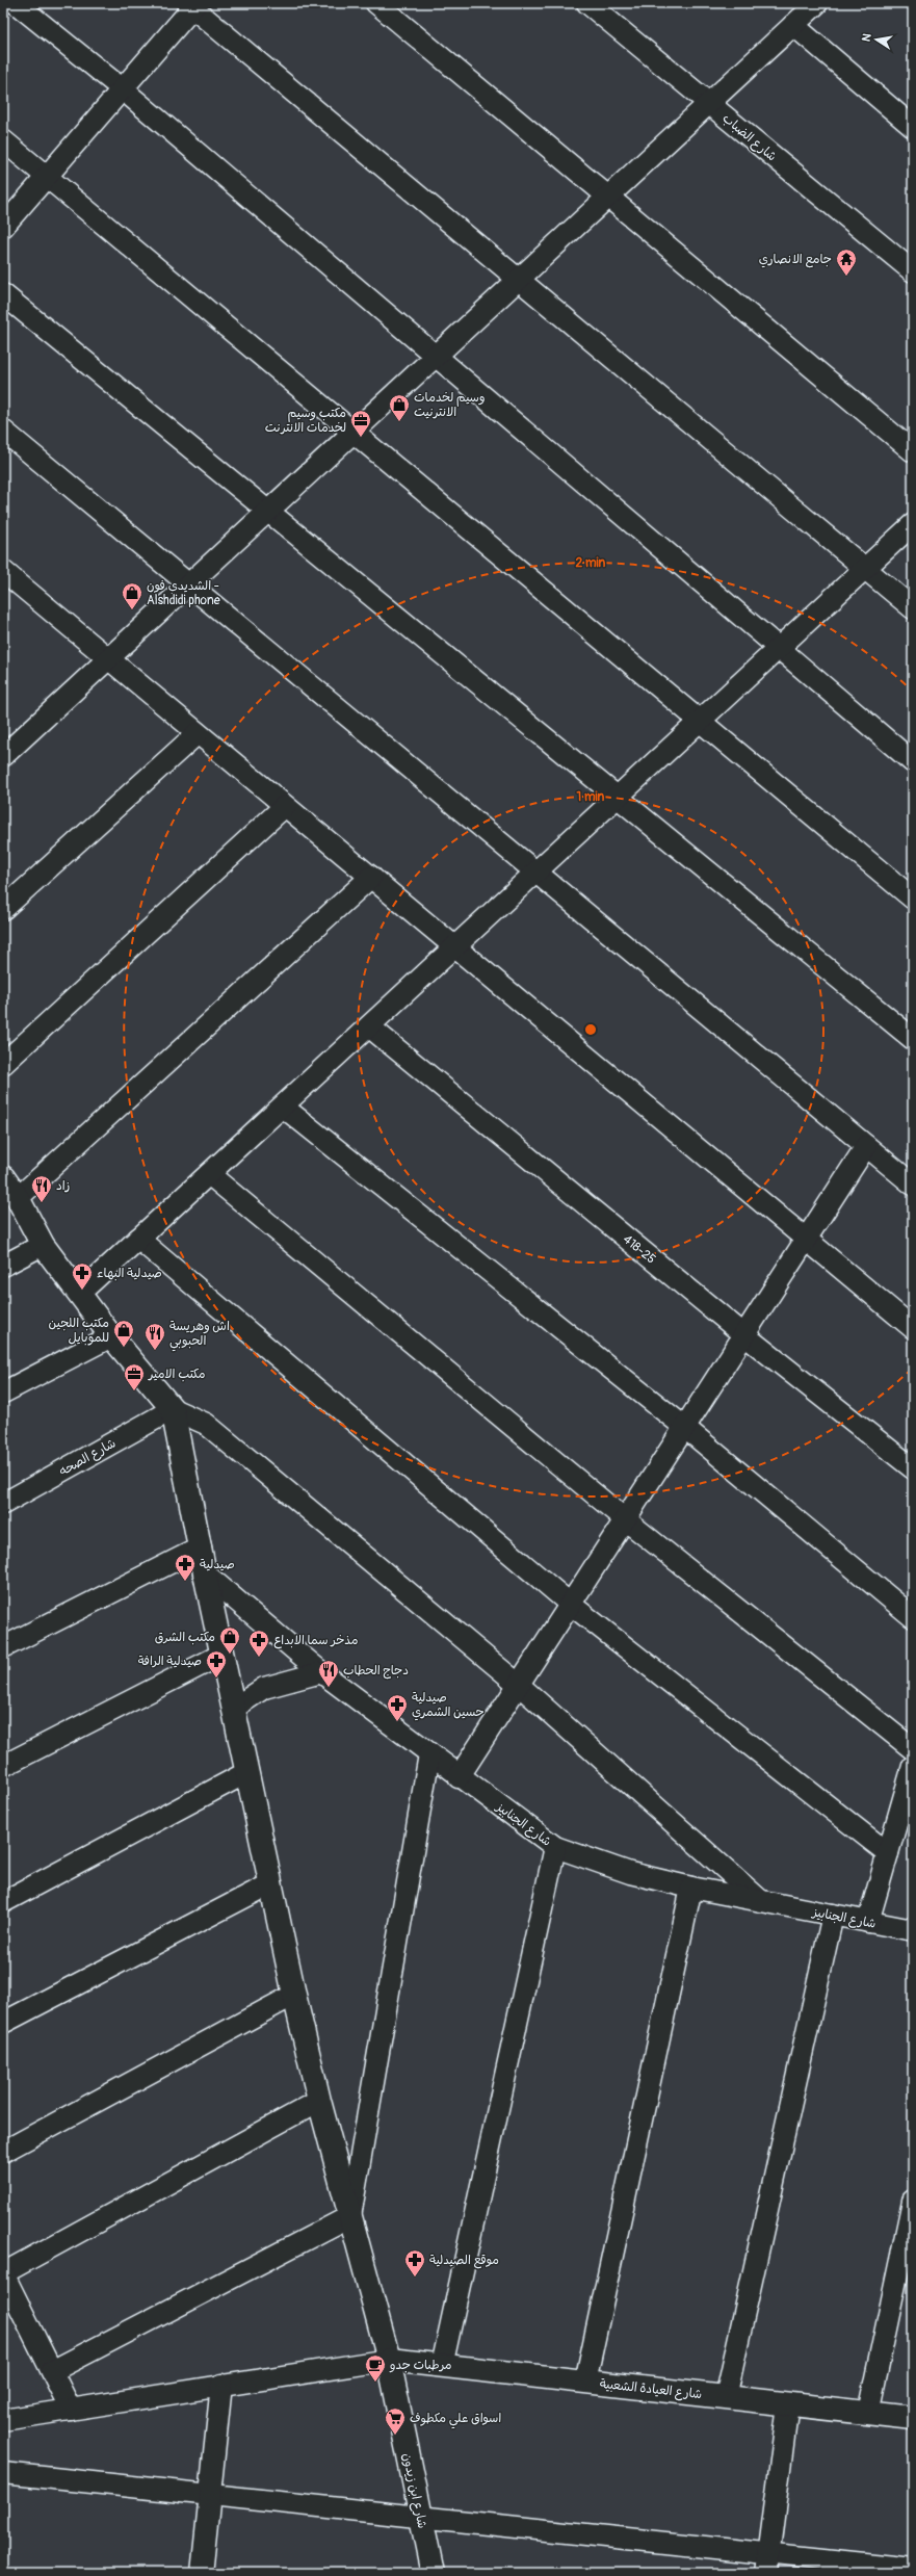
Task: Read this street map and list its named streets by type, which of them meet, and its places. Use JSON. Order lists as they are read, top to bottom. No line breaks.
{"streets":{"street":["شارع الضباب","418-25","شارع الصحه","شارع الجنابيز","شارع العيادة الشعبية","شارع ابن زيدون"]},"crossings":[["شارع الصحه","شارع ابن زيدون"],["شارع الجنابيز","شارع ابن زيدون"],["شارع العيادة الشعبية","شارع ابن زيدون"]],"places":{"temple":["جامع الانصاري"],"shop":["وسيم لخدمات الانترنيت","الشديدي فون - Alshdidi phone","مكتب اللجين للموبايل","مكتب الشرق"],"office":["مكتب وسيم لخدمات الانترنت","مكتب الامير"],"restaurant":["زاد","اش وهريسة الحبوبي","دجاج الحطاب"],"pharmacy":["صيدلية البهاء","صيدلية","مذخر سما الابداع","صيدلية الرافة","صيدلية حسين الشمري","موقع الصيدلية"],"cafe":["مرطبات جدو"],"supermarket":["اسواق علي مكطوف"]},"north":"left","rings":["2 min","1 min"]}
